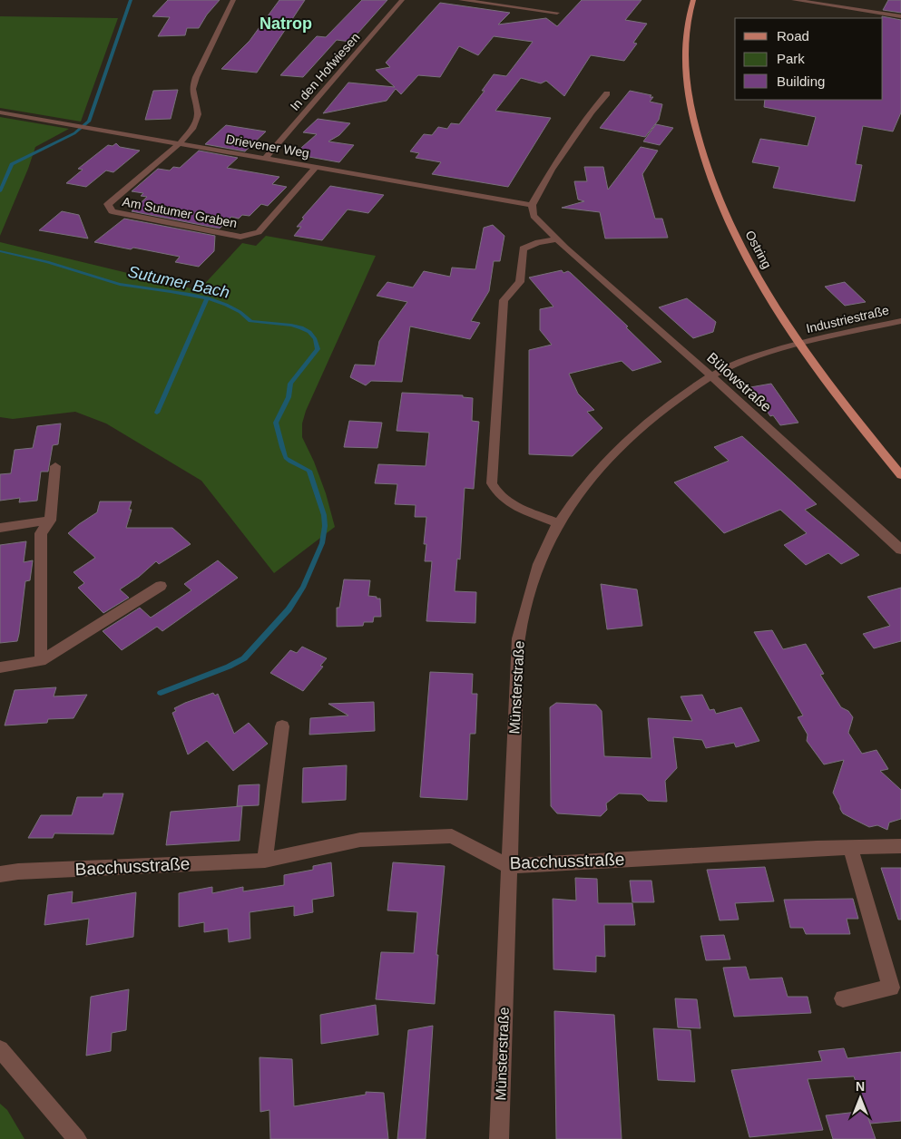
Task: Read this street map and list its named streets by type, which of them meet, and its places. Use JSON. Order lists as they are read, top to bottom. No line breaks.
{"streets":{"main road":["Ostring"],"street":["In den Hofwiesen","Drievener Weg","Am Sutumer Graben","Industriestraße","Bülowstraße","Münsterstraße","Bacchusstraße"]},"crossings":[["In den Hofwiesen","Drievener Weg"],["Drievener Weg","Am Sutumer Graben"],["Drievener Weg","Bülowstraße"],["Ostring","Industriestraße"],["Ostring","Münsterstraße"],["Industriestraße","Münsterstraße"],["Bülowstraße","Münsterstraße"],["Münsterstraße","Bacchusstraße"]],"districts":["Natrop"],"water":["Sutumer Bach"],"legend":["Road","Park","Building"],"north":"top"}
